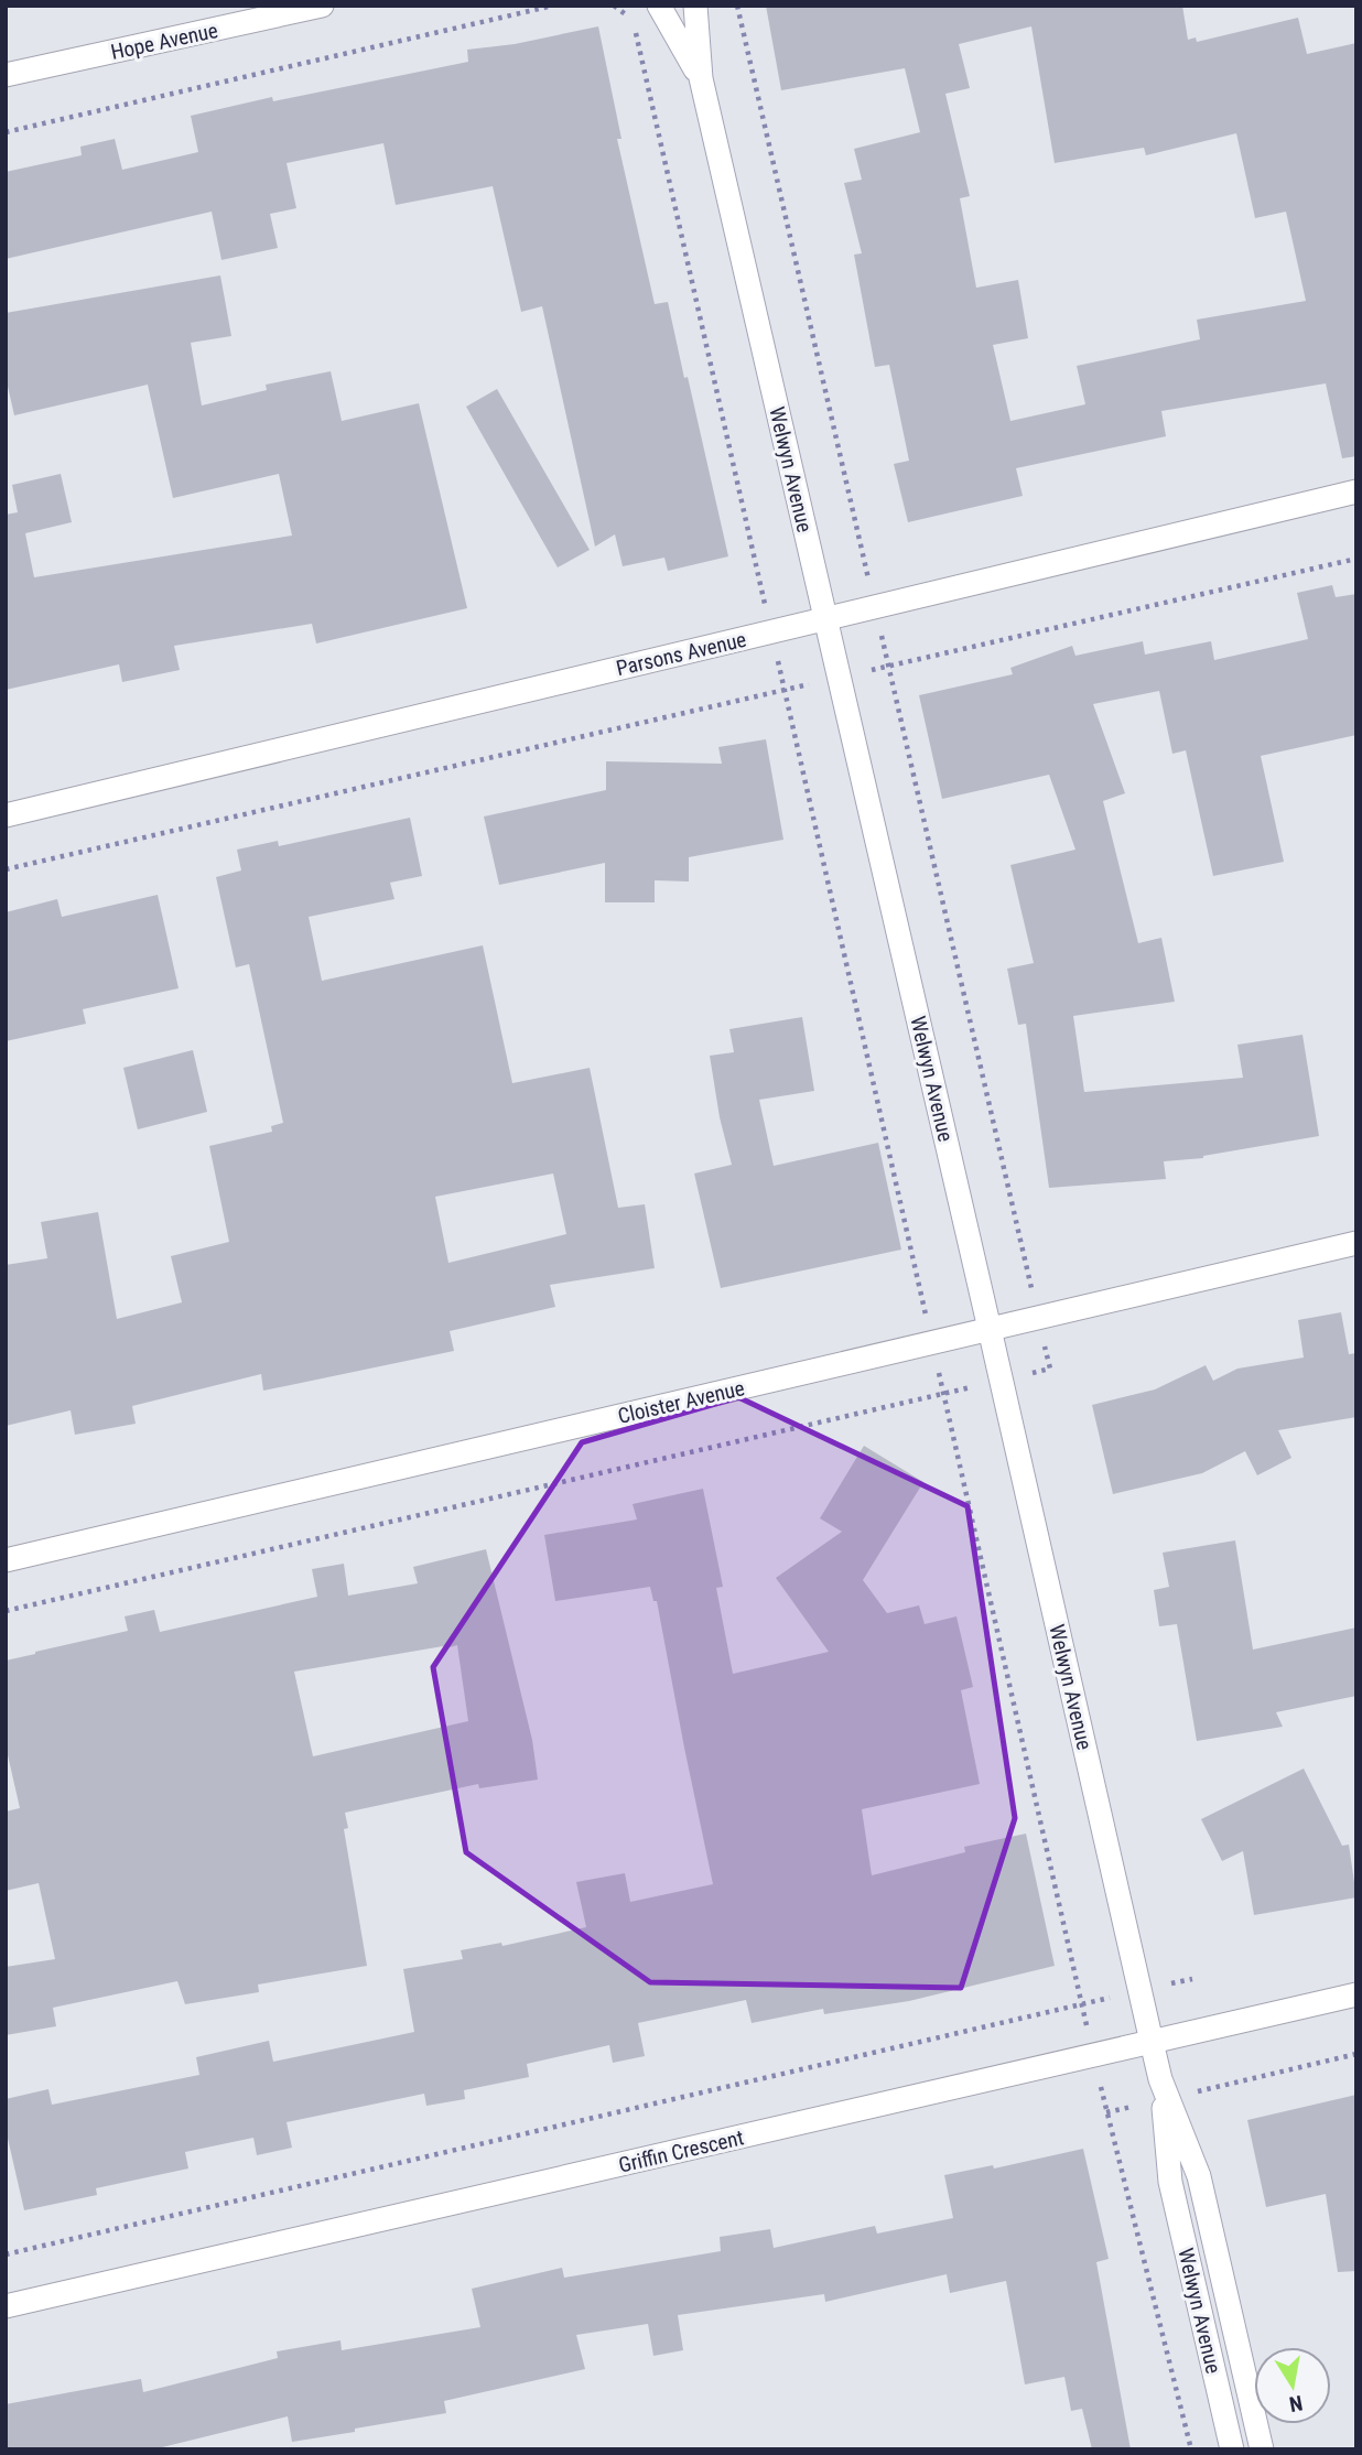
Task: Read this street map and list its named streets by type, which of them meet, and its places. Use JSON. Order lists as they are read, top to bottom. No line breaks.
{"streets":{"street":["Hope Avenue","Welwyn Avenue","Parsons Avenue","Cloister Avenue","Griffin Crescent"]},"crossings":[["Welwyn Avenue","Parsons Avenue"],["Welwyn Avenue","Cloister Avenue"],["Welwyn Avenue","Griffin Crescent"]],"north":"bottom"}
